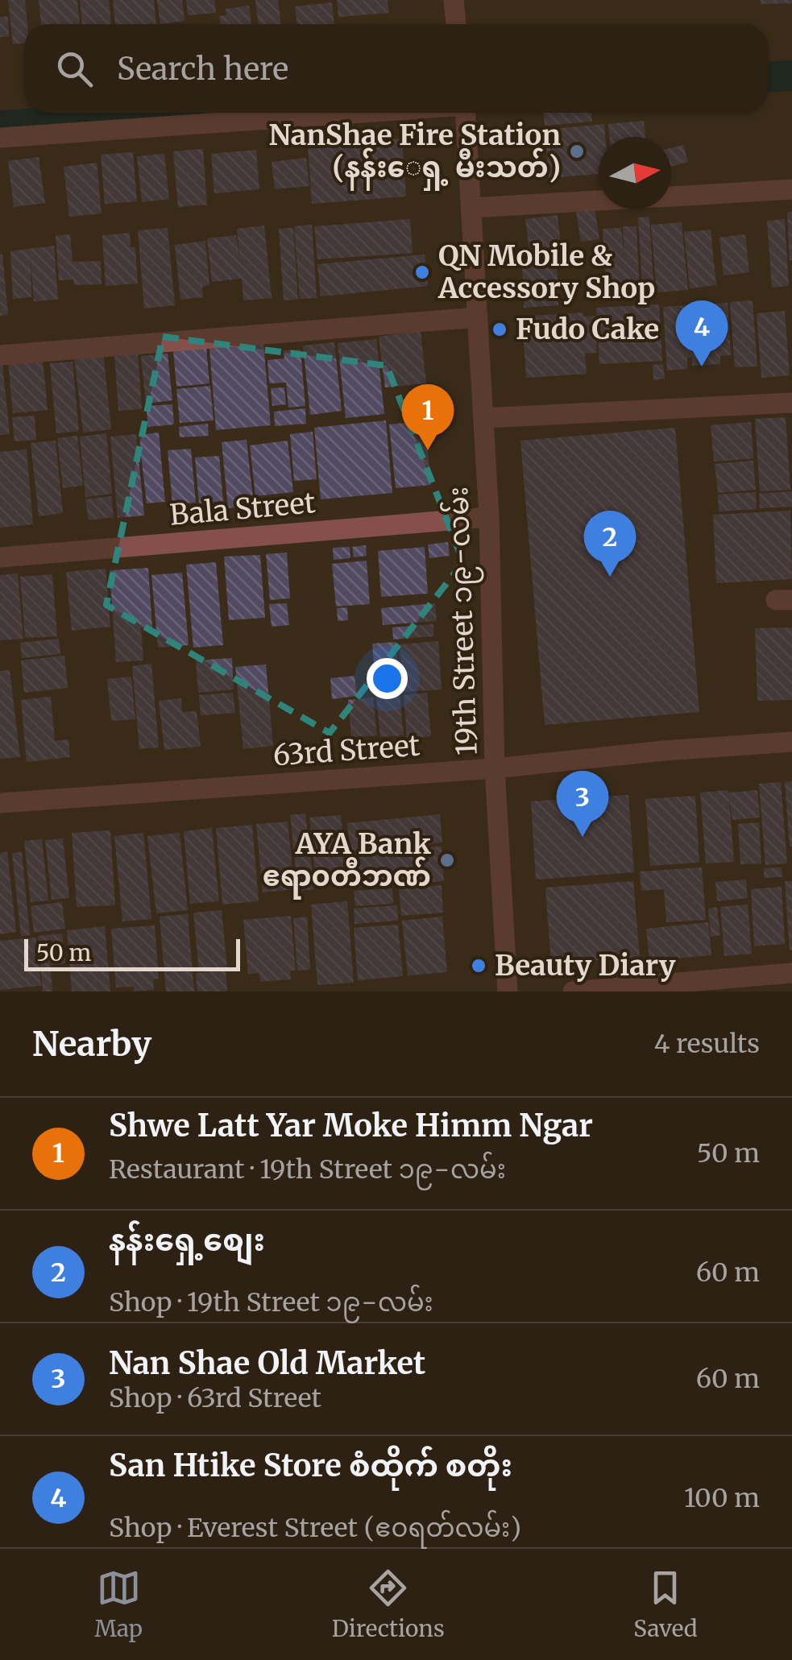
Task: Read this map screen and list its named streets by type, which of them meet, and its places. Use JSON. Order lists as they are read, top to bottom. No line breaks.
{"streets":{"street":["Bala Street","19th Street ၁၉−လမ်း","63rd Street"]},"crossings":[["Bala Street","19th Street ၁၉−လမ်း"],["19th Street ၁၉−လမ်း","63rd Street"]],"places":["NanShae Fire Station (နန်းေရှ့ မီးသတ်)","QN Mobile & Accessory Shop","Fudo Cake","AYA Bank ဧရာ၀တီဘဏ်","Beauty Diary"],"scale_bar":"50 m","north":"right","page":{"search":"Search here","pins":["4","1","2","3"],"scale":"50 m","heading":["Nearby","4 results"],"list":[{"mark":"1","name":"Shwe Latt Yar Moke Himm Ngar","note":"Restaurant · 19th Street ၁၉−လမ်း","value":"50 m"},{"mark":"2","name":"နန်းရှေ့စျေး","note":"Shop · 19th Street ၁၉−လမ်း","value":"60 m"},{"mark":"3","name":"Nan Shae Old Market","note":"Shop · 63rd Street","value":"60 m"},{"mark":"4","name":"San Htike Store စံထိုက် စတိုး","note":"Shop · Everest Street (ဧ၀ရတ်လမ်း)","value":"100 m"}],"nav":["Map","Directions","Saved"]}}
